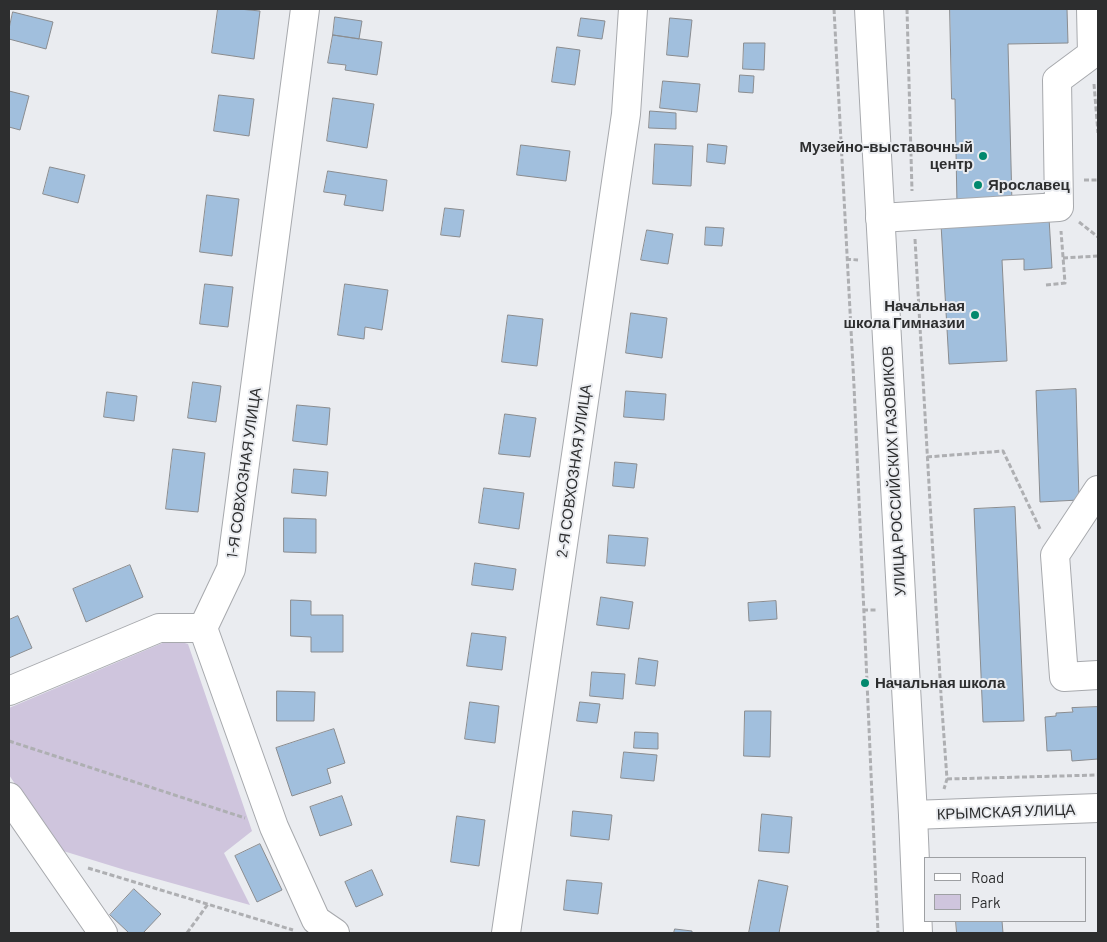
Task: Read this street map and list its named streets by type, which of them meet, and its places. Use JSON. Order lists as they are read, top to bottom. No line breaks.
{"streets":{"street":["2-Я СОВХОЗНАЯ УЛИЦА","УЛИЦА РОССИЙСКИХ ГАЗОВИКОВ","1-Я СОВХОЗНАЯ УЛИЦА","КРЫМСКАЯ УЛИЦА"]},"crossings":[["УЛИЦА РОССИЙСКИХ ГАЗОВИКОВ","КРЫМСКАЯ УЛИЦА"]],"places":["Музейно-выставочный центр","Ярославец","Начальная школа Гимназии","Начальная школа"],"legend":["Road","Park"]}
